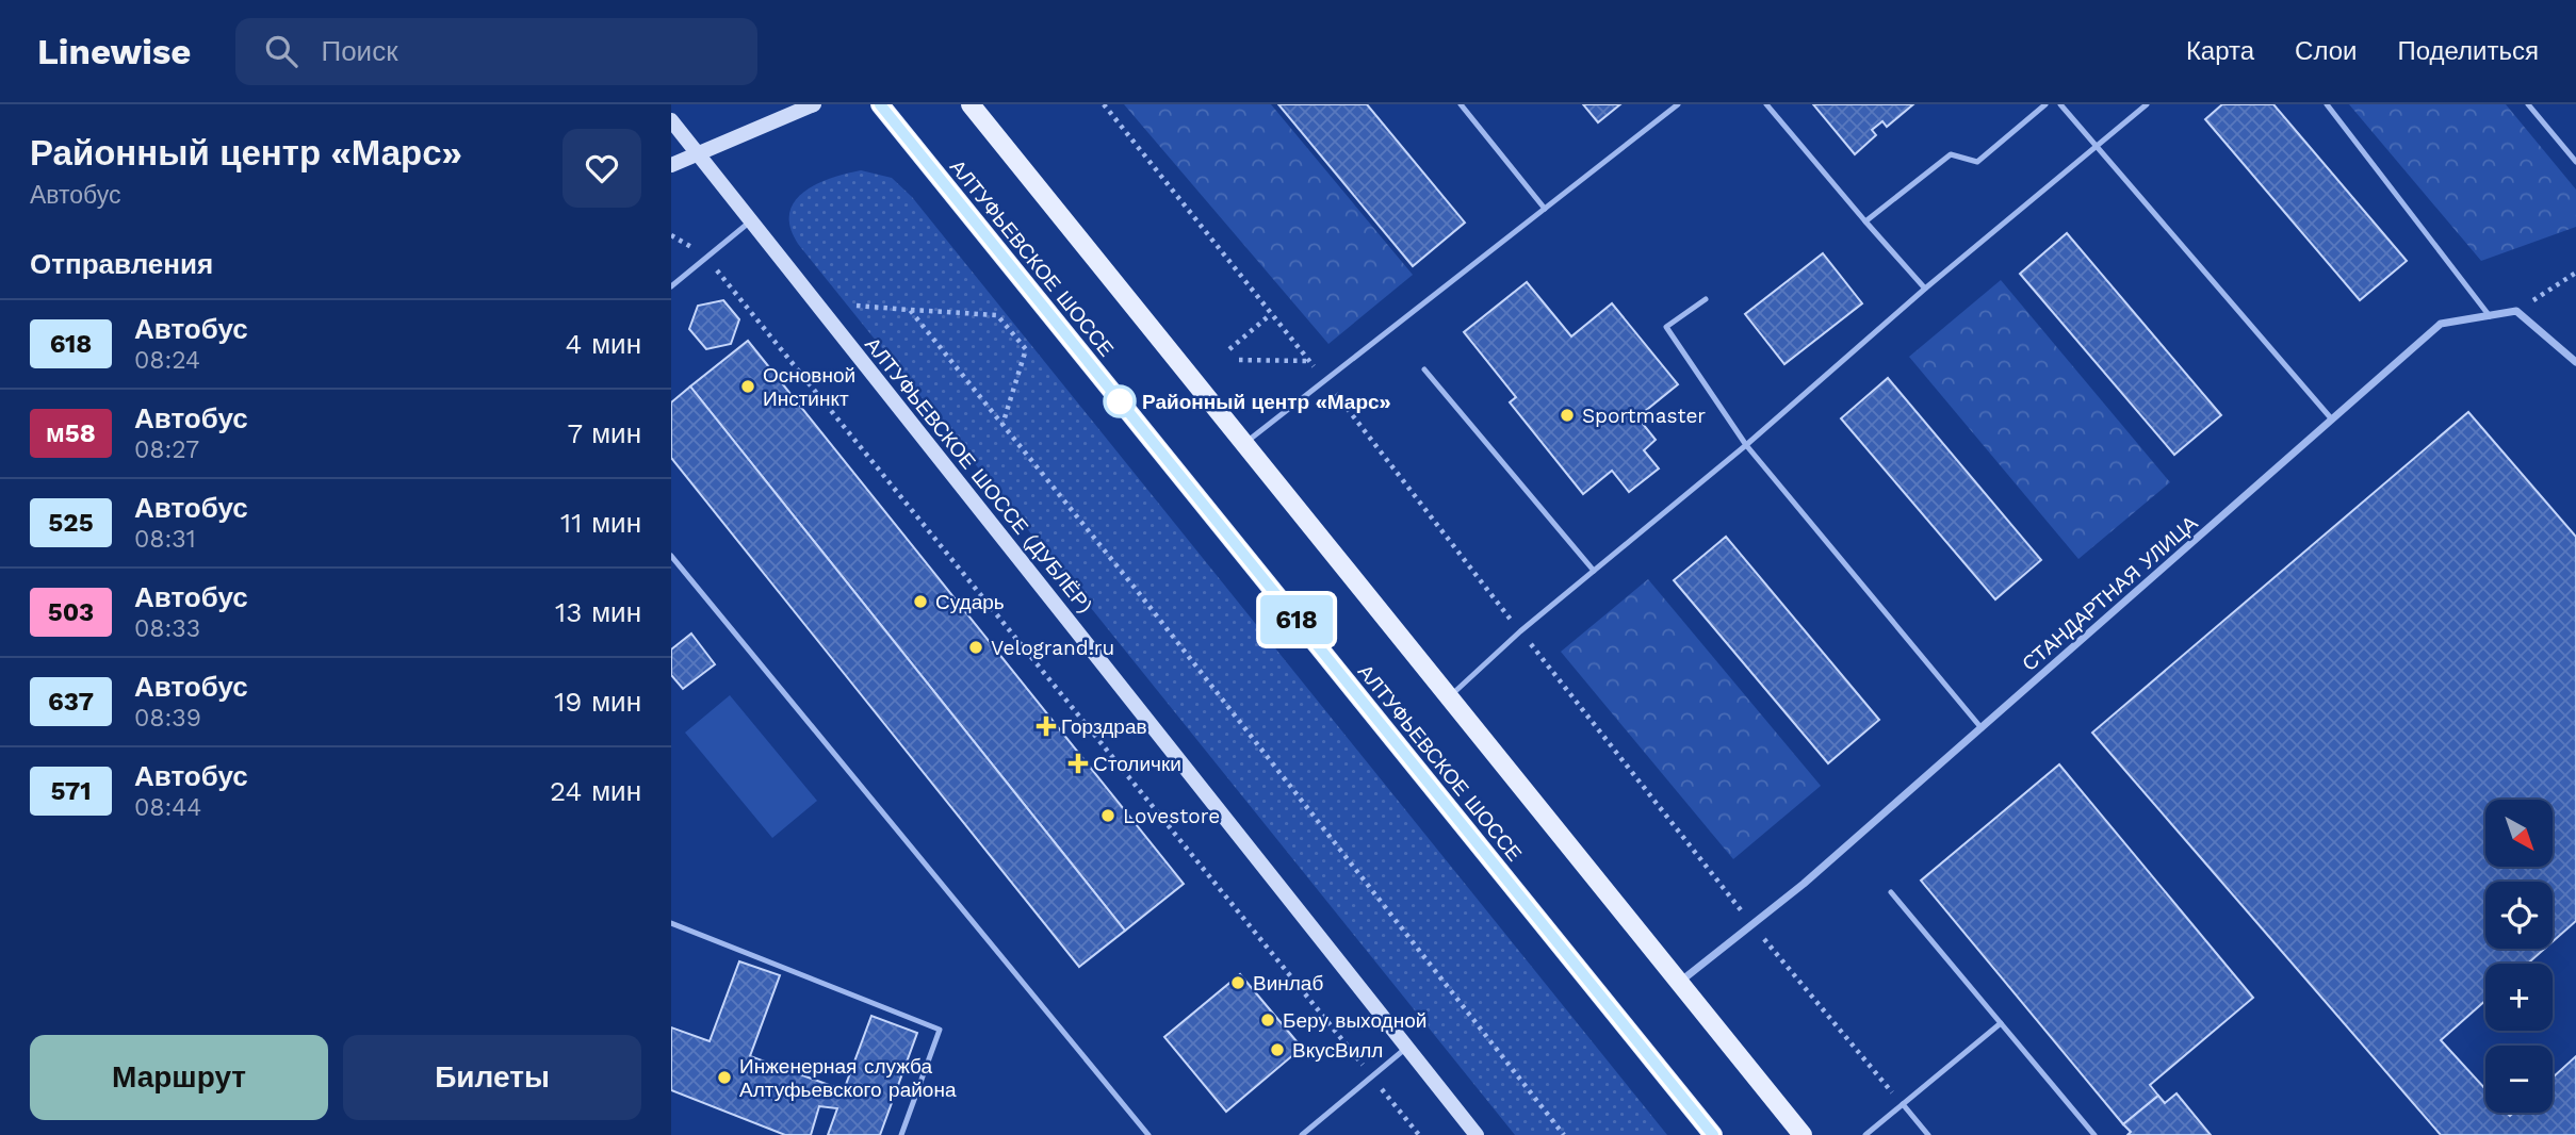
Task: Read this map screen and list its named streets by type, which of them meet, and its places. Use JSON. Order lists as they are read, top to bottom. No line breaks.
{"streets":{"main road":["АЛТУФЬЕВСКОЕ ШОССЕ","АЛТУФЬЕВСКОЕ ШОССЕ (ДУБЛЁР)"],"street":["СТАНДАРТНАЯ УЛИЦА"]},"places":{"other":["Основной Инстинкт","Районный центр «Марс»","Sportmaster","Сударь","Velogrand.ru","Lovestore","Винлаб","Беру выходной","ВкусВилл","Инженерная служба Алтуфьевского района"],"health":["Горздрав","Столички"]},"lines":["bus line 618"],"north":"bottom right","page":{"header":"Linewise","search":"Поиск","nav":["Карта","Слои","Поделиться"],"heading":[["Районный центр «Марс»","Автобус"],"Отправления"],"on_map":"618","list":[{"mark":"618","name":"Автобус","note":"08:24","value":"4 мин"},{"mark":"м58","name":"Автобус","note":"08:27","value":"7 мин"},{"mark":"525","name":"Автобус","note":"08:31","value":"11 мин"},{"mark":"503","name":"Автобус","note":"08:33","value":"13 мин"},{"mark":"637","name":"Автобус","note":"08:39","value":"19 мин"},{"mark":"571","name":"Автобус","note":"08:44","value":"24 мин"}],"map_buttons":["+","−"],"buttons":["Маршрут","Билеты"]}}
